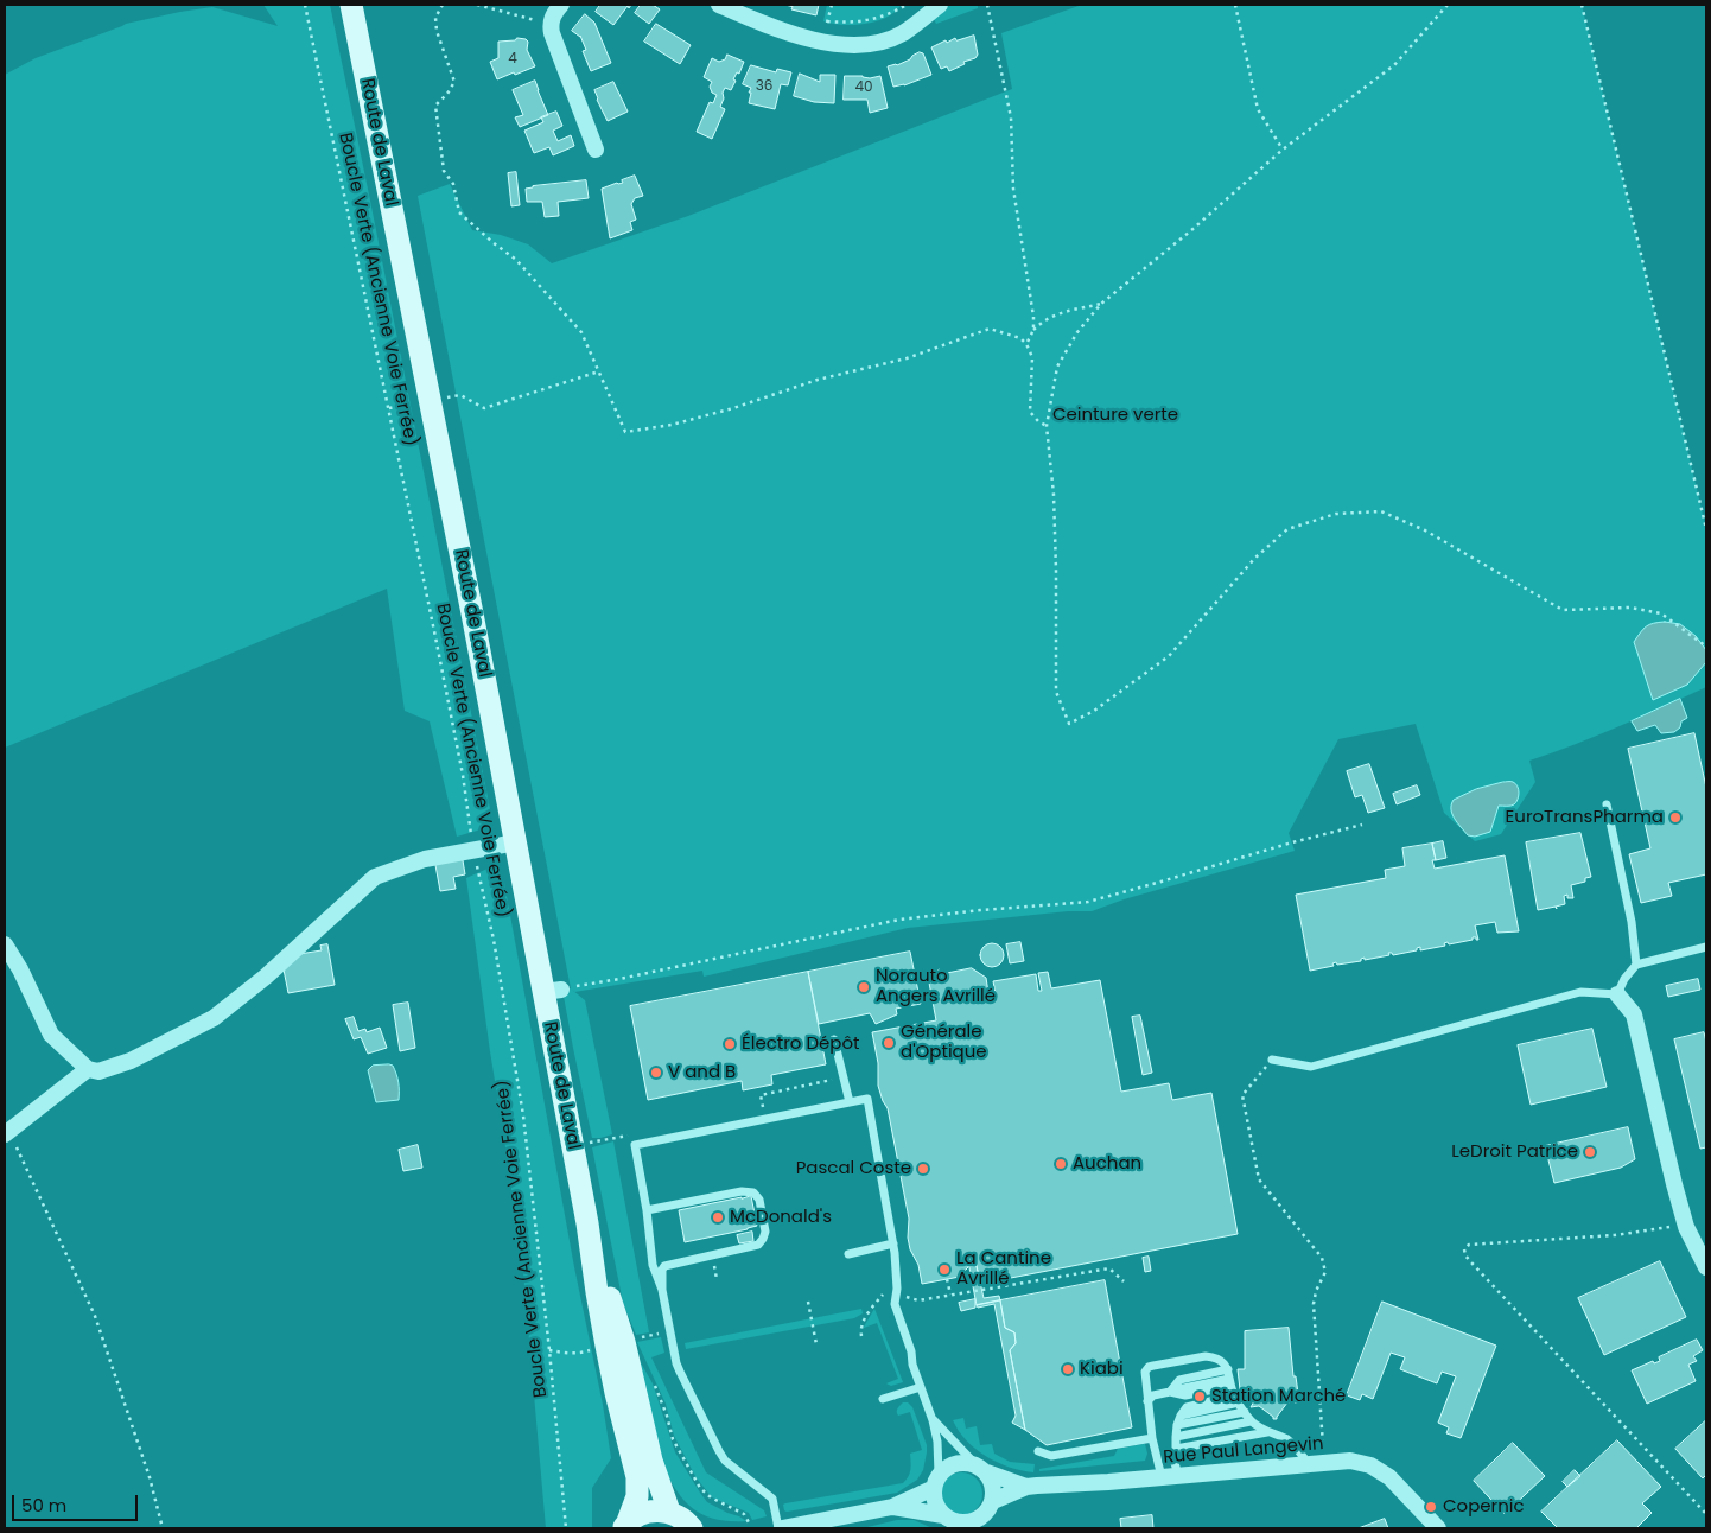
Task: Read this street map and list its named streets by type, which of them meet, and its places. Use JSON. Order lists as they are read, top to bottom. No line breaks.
{"streets":{"main road":["Route de Laval"],"street":["Rue Paul Langevin"],"path":["Boucle Verte (Ancienne Voie Ferrée)"]},"parks":["Ceinture verte"],"places":["EuroTransPharma","Norauto Angers Avrillé","Générale d'Optique","Électro Dépôt","V and B","LeDroit Patrice","Auchan","Pascal Coste","McDonald's","La Cantine Avrillé","Kiabi","Station Marché","Copernic"],"house_numbers":["4","36","40"],"scale_bar":"50 m"}
